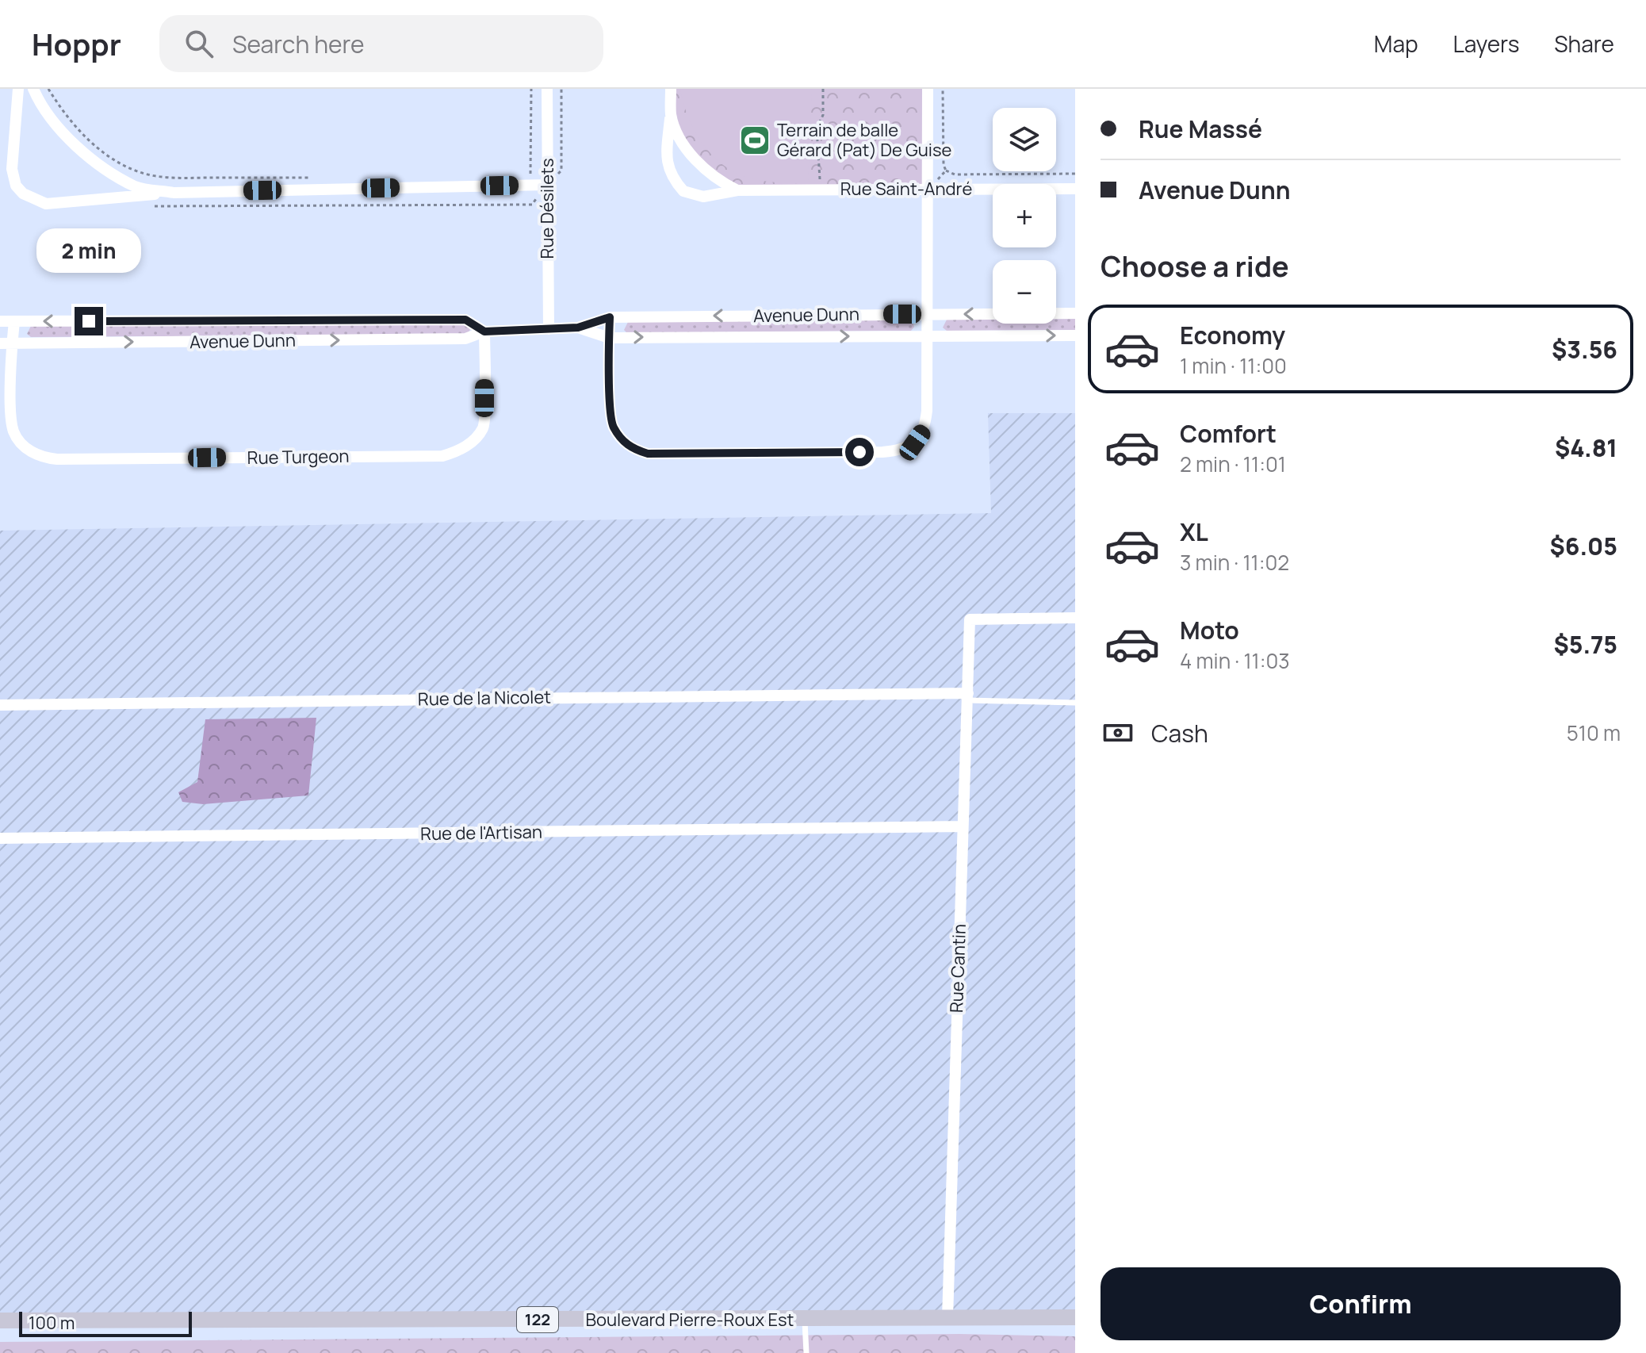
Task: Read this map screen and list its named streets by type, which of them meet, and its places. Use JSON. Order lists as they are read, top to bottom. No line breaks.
{"streets":{"main road":["122","Boulevard Pierre-Roux Est"],"street":["Rue Saint-André","Rue Désilets","Avenue Dunn","Rue Turgeon","Rue de la Nicolet","Rue de l'Artisan","Rue Cantin"]},"crossings":[["Rue Désilets","Avenue Dunn"],["Avenue Dunn","Rue Turgeon"],["Rue de la Nicolet","Rue Cantin"],["Rue de l'Artisan","Rue Cantin"],["Rue Cantin","Boulevard Pierre-Roux Est"]],"places":{"sports":["Terrain de balle Gérard (Pat) De Guise"]},"scale_bar":"100 m","page":{"header":"Hoppr","search":"Search here","nav":["Map","Layers","Share"],"banner":["Rue Massé","Avenue Dunn"],"map_buttons":["+","−"],"bubble":"2 min","heading":"Choose a ride","list":[{"name":"Economy","note":"1 min · 11:00","value":"$3.56"},{"name":"Comfort","note":"2 min · 11:01","value":"$4.81"},{"name":"XL","note":"3 min · 11:02","value":"$6.05"},{"name":"Moto","note":"4 min · 11:03","value":"$5.75"}],"pay":["Cash","510 m"],"buttons":"Confirm","scale":"100 m"}}
